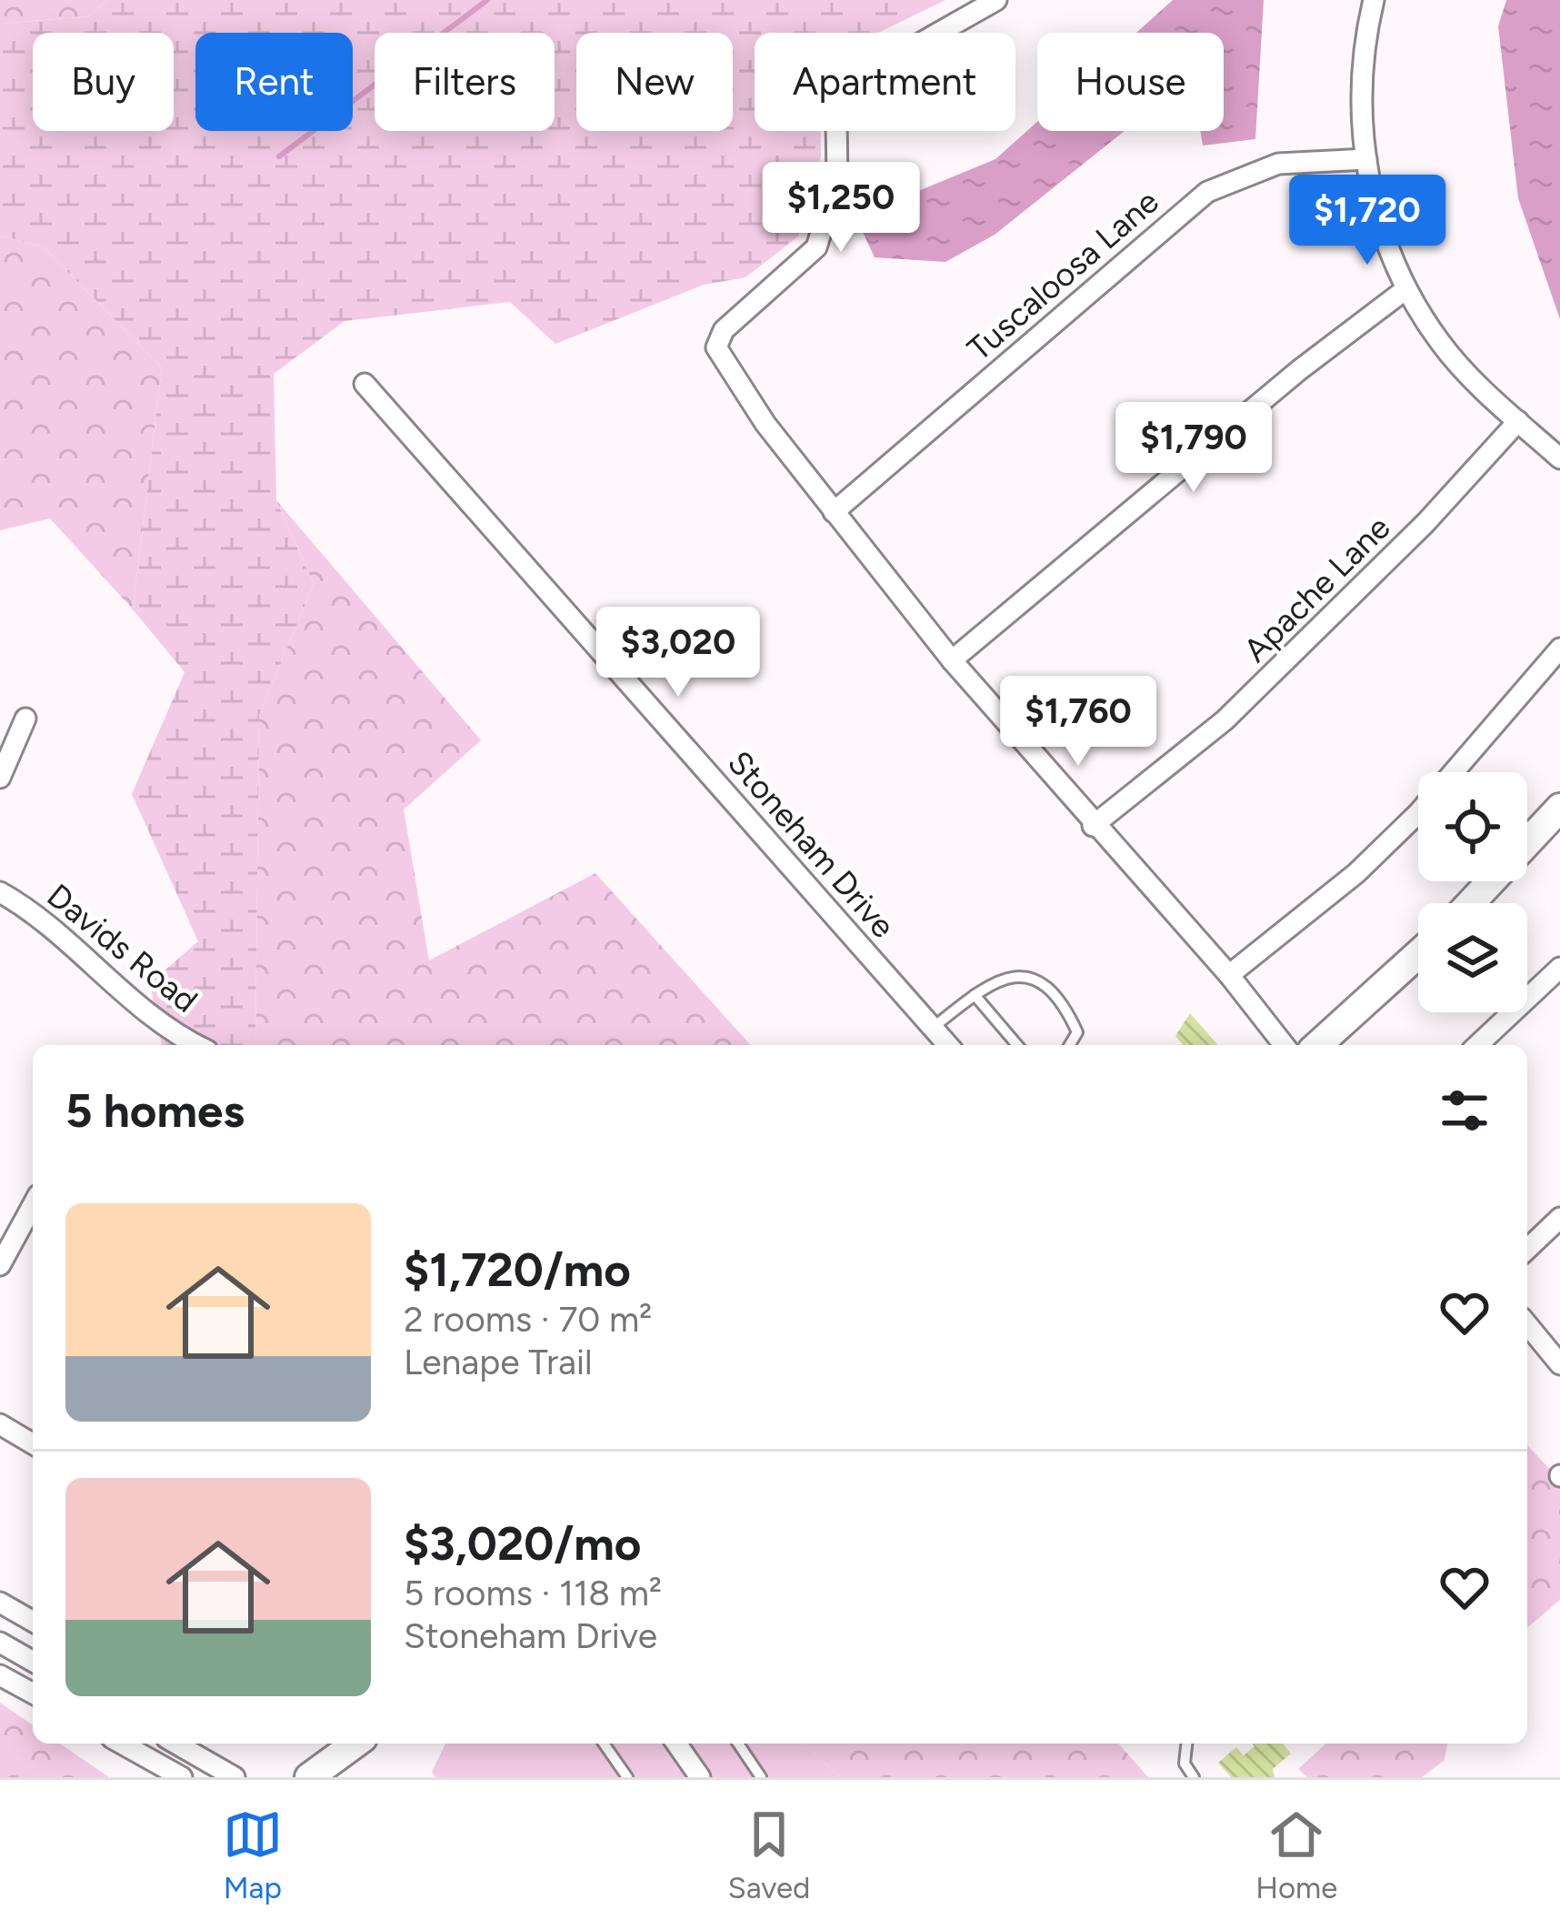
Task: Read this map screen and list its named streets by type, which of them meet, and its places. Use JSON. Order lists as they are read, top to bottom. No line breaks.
{"streets":{"street":["Tuscaloosa Lane","Apache Lane","Stoneham Drive","Davids Road"]},"page":{"chip":["Buy","Rent","Filters","New","Apartment","House"],"price":["$1,250","$1,720","$1,790","$3,020","$1,760"],"heading":"5 homes","list":[{"name":"$1,720/mo","note":"2 rooms · 70 m² · Lenape Trail"},{"name":"$3,020/mo","note":"5 rooms · 118 m² · Stoneham Drive"}],"tabs":["Map","Saved","Home"]}}
